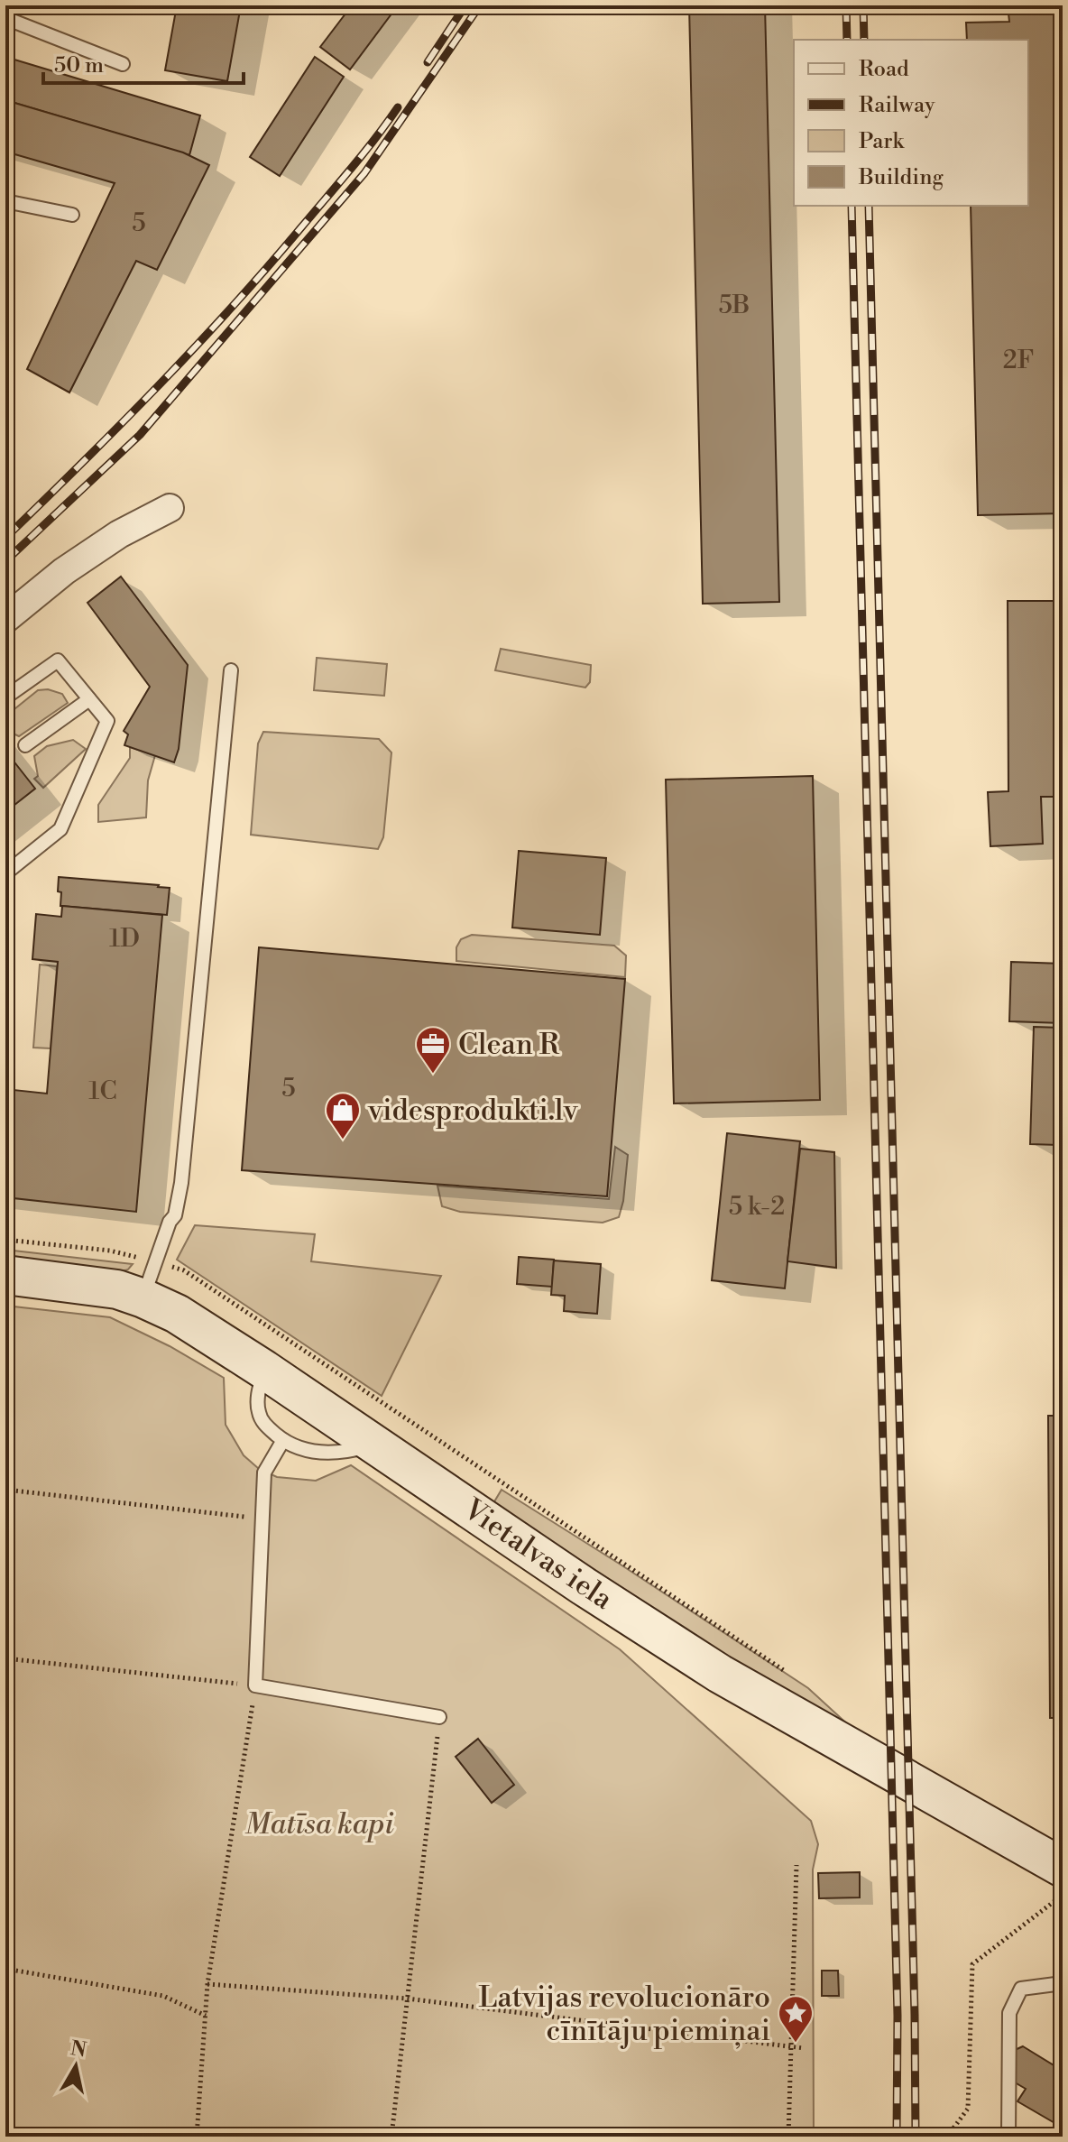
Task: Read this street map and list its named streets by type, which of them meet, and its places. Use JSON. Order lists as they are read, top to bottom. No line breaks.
{"streets":{"street":["Vietalvas iela"]},"parks":["Matīsa kapi"],"places":{"office":["Clean R"],"shop":["videsprodukti.lv"],"place":["Latvijas revolucionāro cīnītāju piemiņai"]},"house_numbers":["5","5B","2F","1D","5","1C","5 k-2"],"legend":["Road","Railway","Park","Building"],"scale_bar":"50 m","north":"top"}
